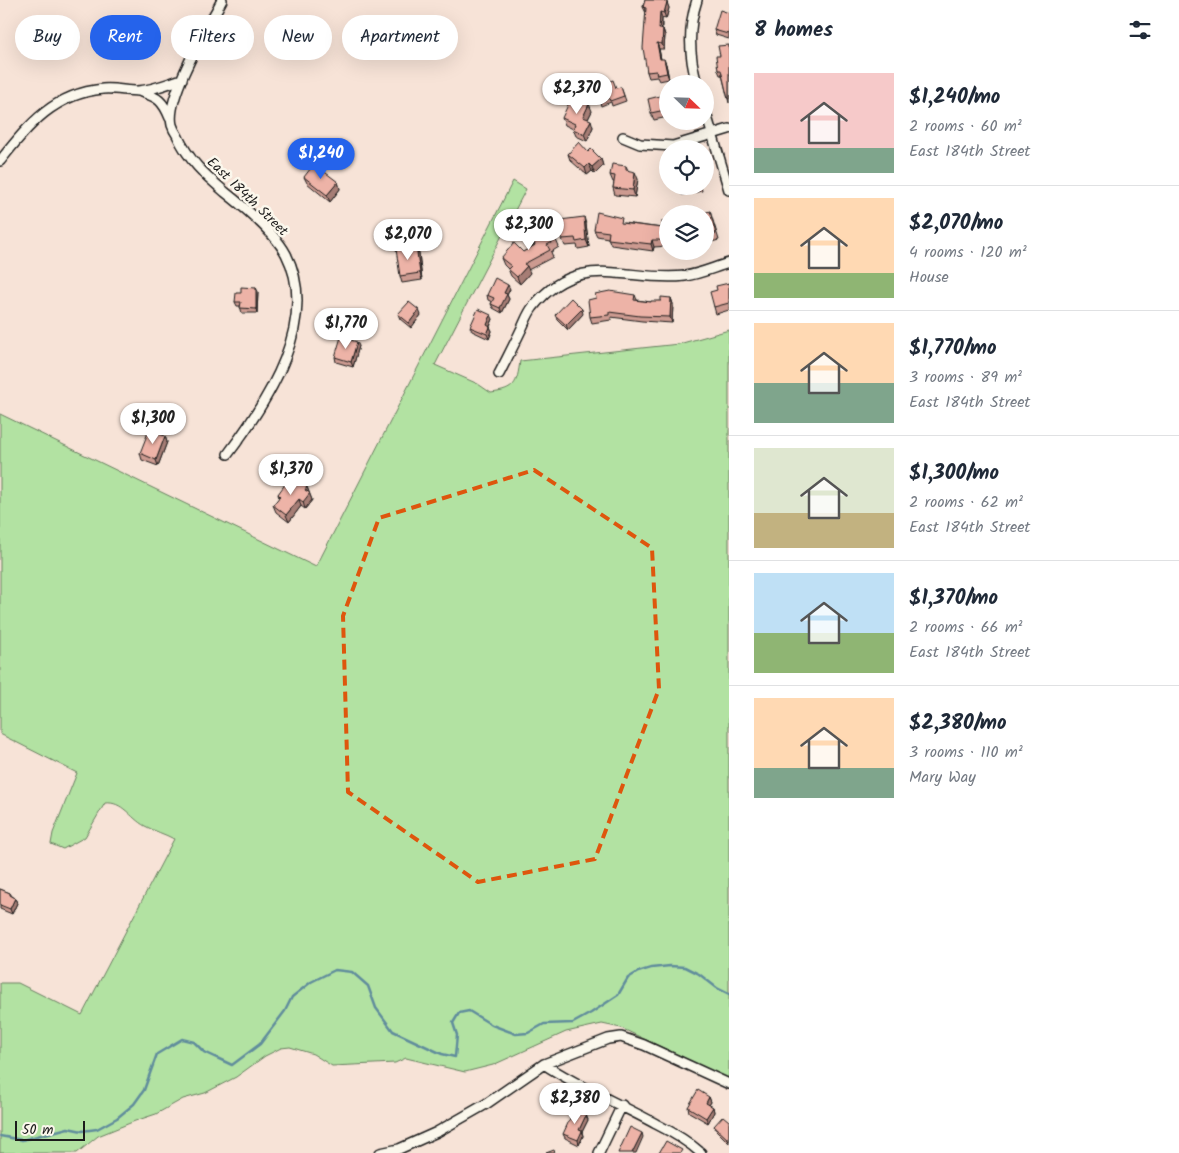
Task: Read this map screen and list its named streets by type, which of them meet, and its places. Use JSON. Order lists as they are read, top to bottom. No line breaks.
{"streets":{"street":["East 184th Street"]},"scale_bar":"50 m","north":"bottom right","page":{"heading":"8 homes","chip":["Buy","Rent","Filters","New","Apartment"],"list":[{"name":"$1,240/mo","note":"2 rooms · 60 m² · East 184th Street"},{"name":"$2,070/mo","note":"4 rooms · 120 m² · House"},{"name":"$1,770/mo","note":"3 rooms · 89 m² · East 184th Street"},{"name":"$1,300/mo","note":"2 rooms · 62 m² · East 184th Street"},{"name":"$1,370/mo","note":"2 rooms · 66 m² · East 184th Street"},{"name":"$2,380/mo","note":"3 rooms · 110 m² · Mary Way"}],"price":["$2,370","$1,240","$2,300","$2,070","$1,770","$1,300","$1,370","$2,380"],"scale":"50 m"}}
